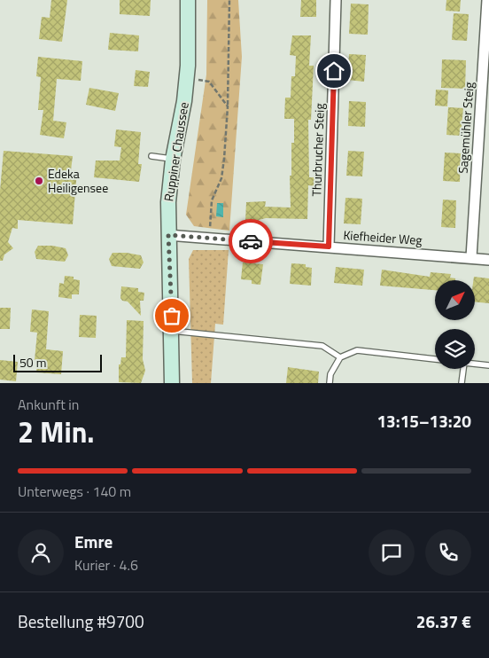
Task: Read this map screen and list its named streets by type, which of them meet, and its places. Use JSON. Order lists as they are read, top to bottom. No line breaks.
{"streets":{"main road":["Ruppiner Chaussee"],"street":["Sagemühler Steig","Thurbrucher Steig","Kiefheider Weg"]},"crossings":[["Sagemühler Steig","Kiefheider Weg"],["Thurbrucher Steig","Kiefheider Weg"],["Ruppiner Chaussee","Kiefheider Weg"]],"places":["Edeka Heiligensee"],"scale_bar":"50 m","north":"top right","page":{"scale":"50 m","heading":["2 Min.","Ankunft in","13:15–13:20"],"panel":["Emre","Kurier · 4.6","Bestellung #9700","26.37 €"],"bar":"Unterwegs · 140 m"}}
